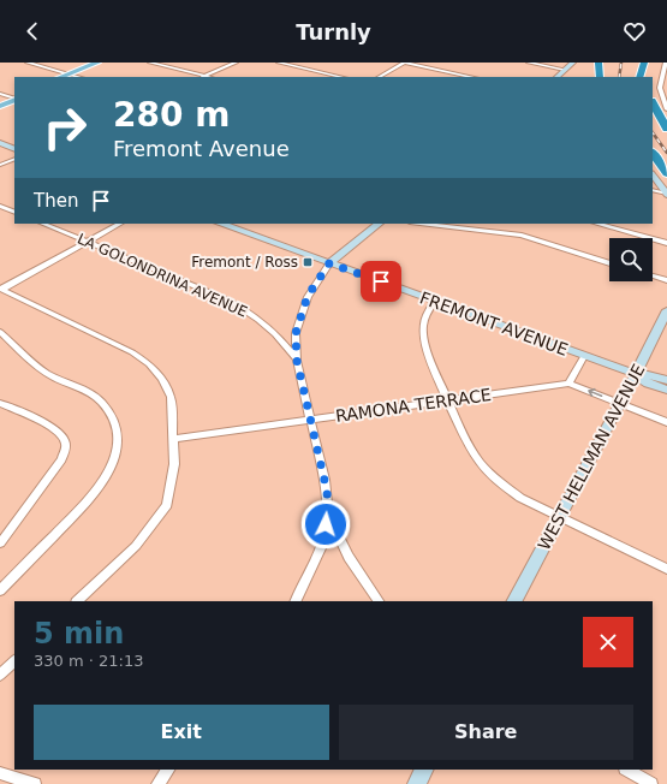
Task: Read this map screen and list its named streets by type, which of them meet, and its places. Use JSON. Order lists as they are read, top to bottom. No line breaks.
{"streets":{"main road":["FREMONT AVENUE","WEST HELLMAN AVENUE"],"street":["LA GOLONDRINA AVENUE","RAMONA TERRACE"]},"crossings":[["FREMONT AVENUE","WEST HELLMAN AVENUE"],["RAMONA TERRACE","WEST HELLMAN AVENUE"]],"places":{"transit":["Fremont / Ross"]},"page":{"header":"Turnly","turn":["280 m","Fremont Avenue"],"then":"Then","heading":["5 min","330 m · 21:13"],"buttons":["Exit","Share"]}}
